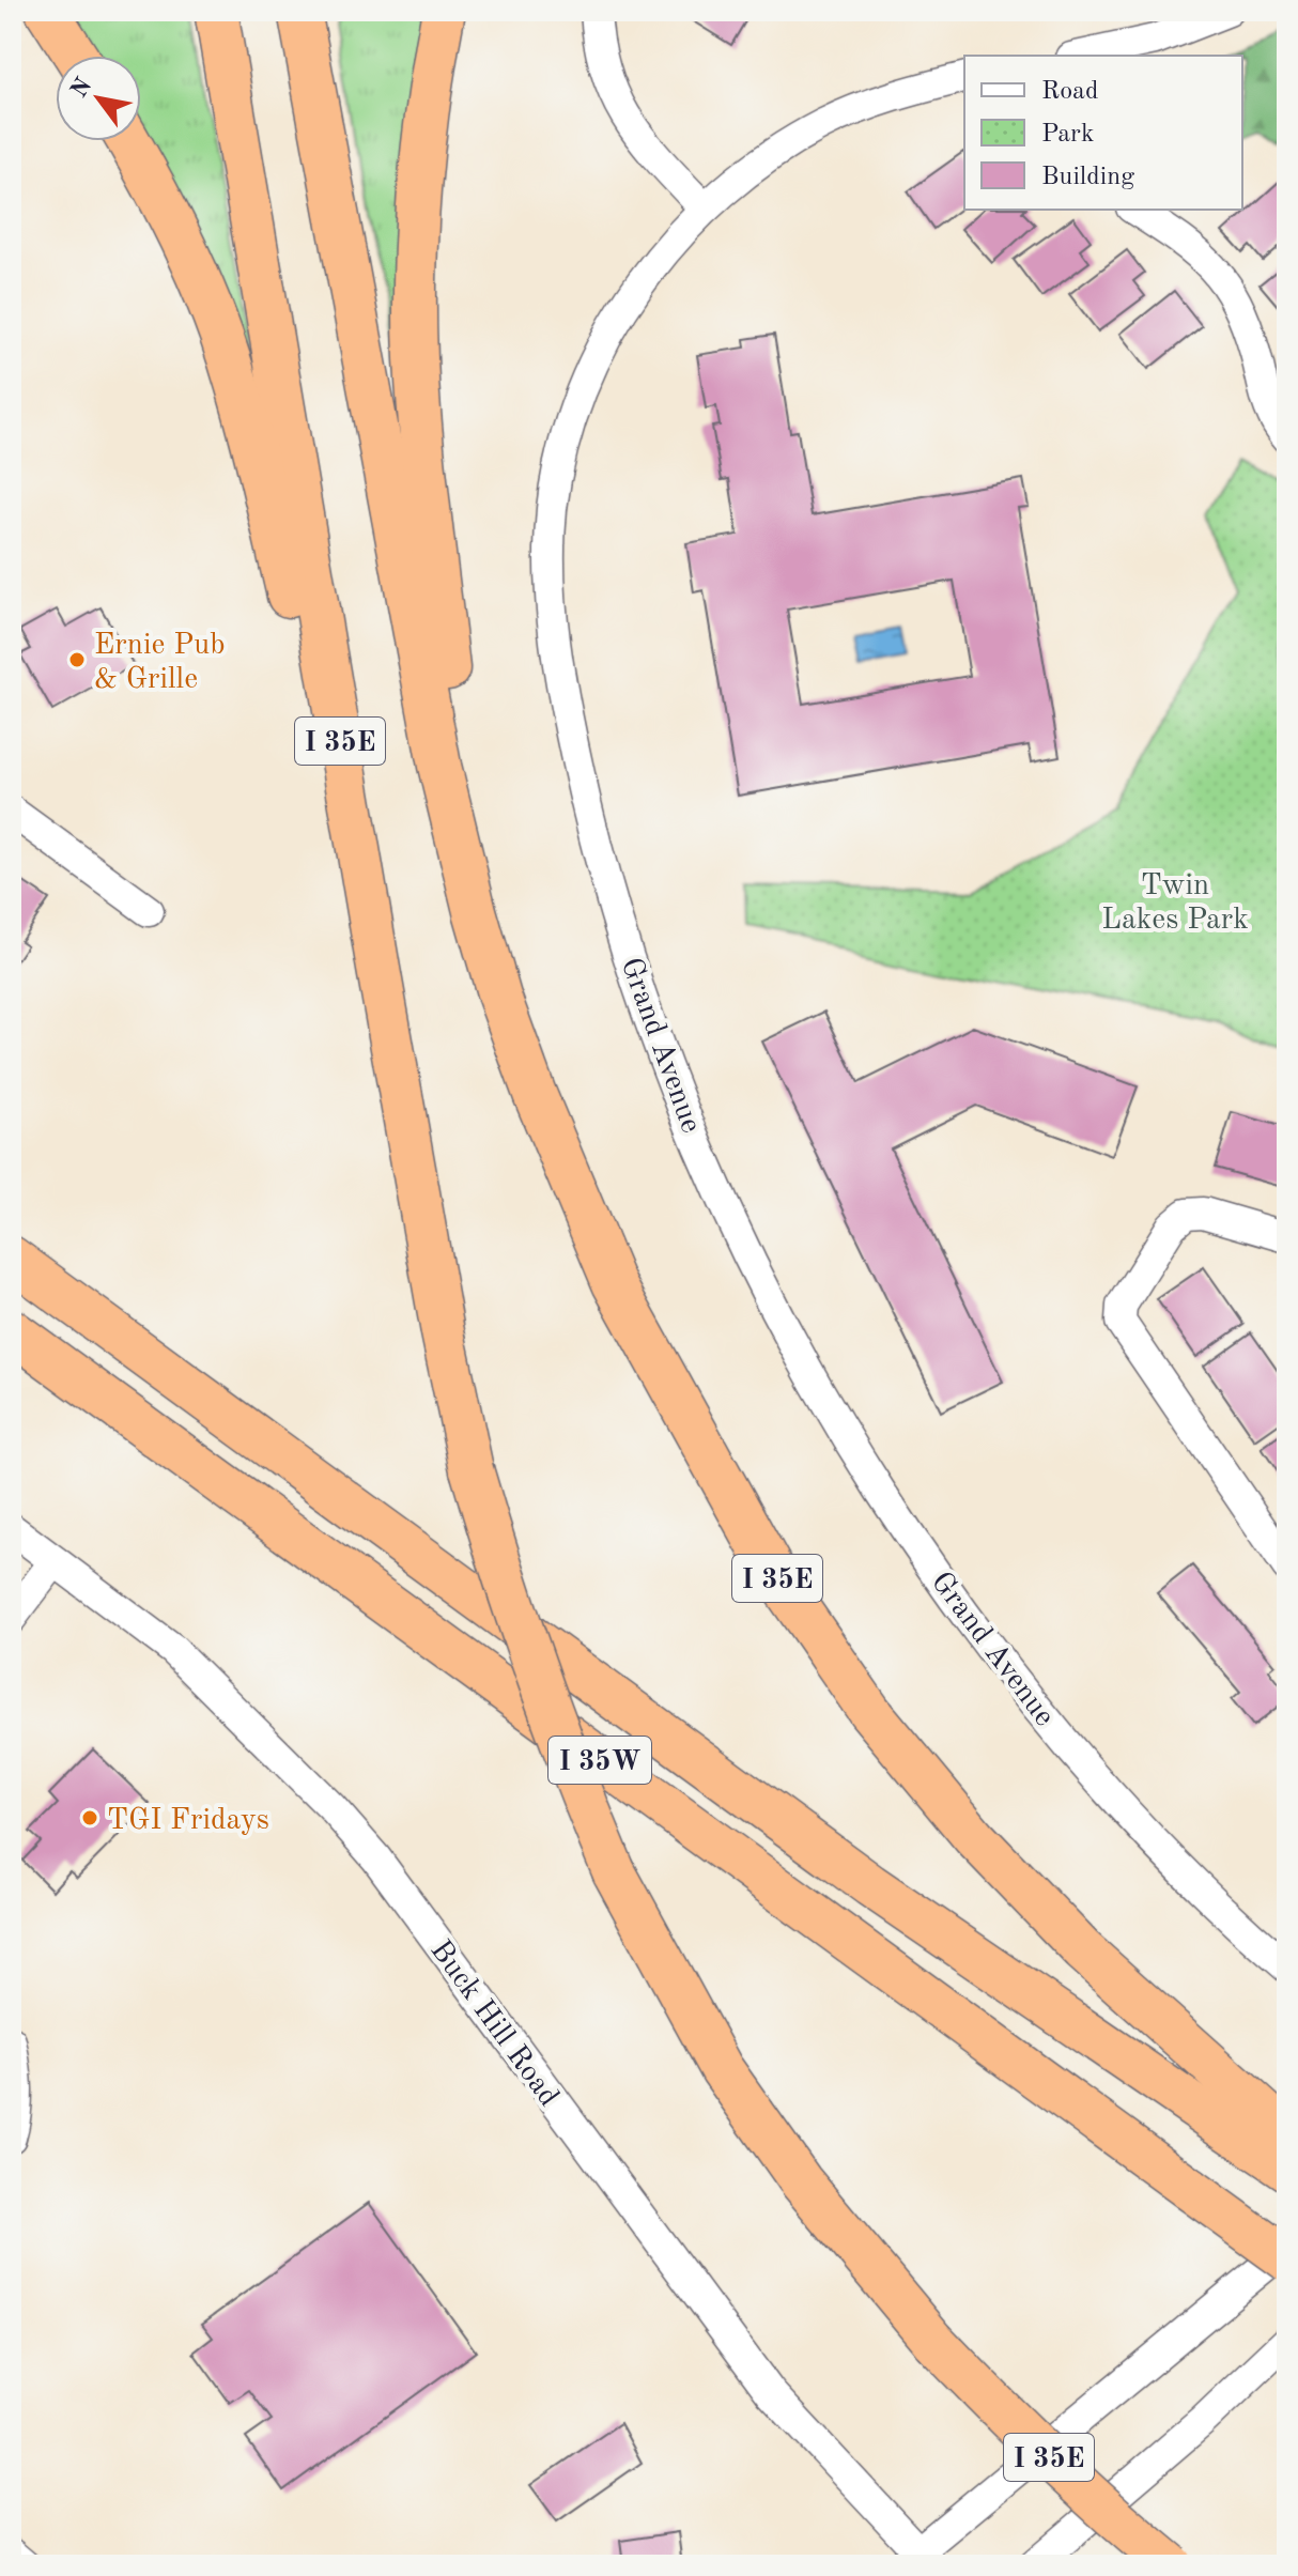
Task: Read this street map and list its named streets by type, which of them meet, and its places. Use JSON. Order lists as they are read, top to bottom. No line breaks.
{"streets":{"highway":["I 35E","I 35W"],"street":["Grand Avenue","Buck Hill Road"]},"crossings":[["I 35E","I 35W"]],"parks":["Twin Lakes Park"],"places":["Ernie Pub & Grille","TGI Fridays"],"legend":["Road","Park","Building"],"north":"top left"}
